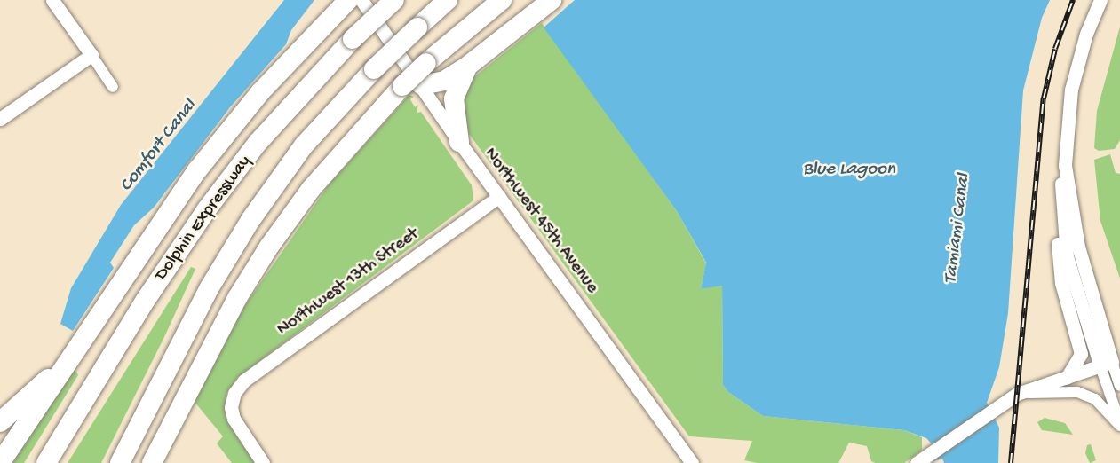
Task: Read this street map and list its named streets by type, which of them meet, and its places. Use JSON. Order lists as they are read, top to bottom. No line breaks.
{"streets":{"highway":["Dolphin Expressway"],"street":["Northwest 45th Avenue","Northwest 13th Street"]},"crossings":[["Northwest 45th Avenue","Northwest 13th Street"]],"water":["Comfort Canal","Blue Lagoon","Tamiami Canal"]}
